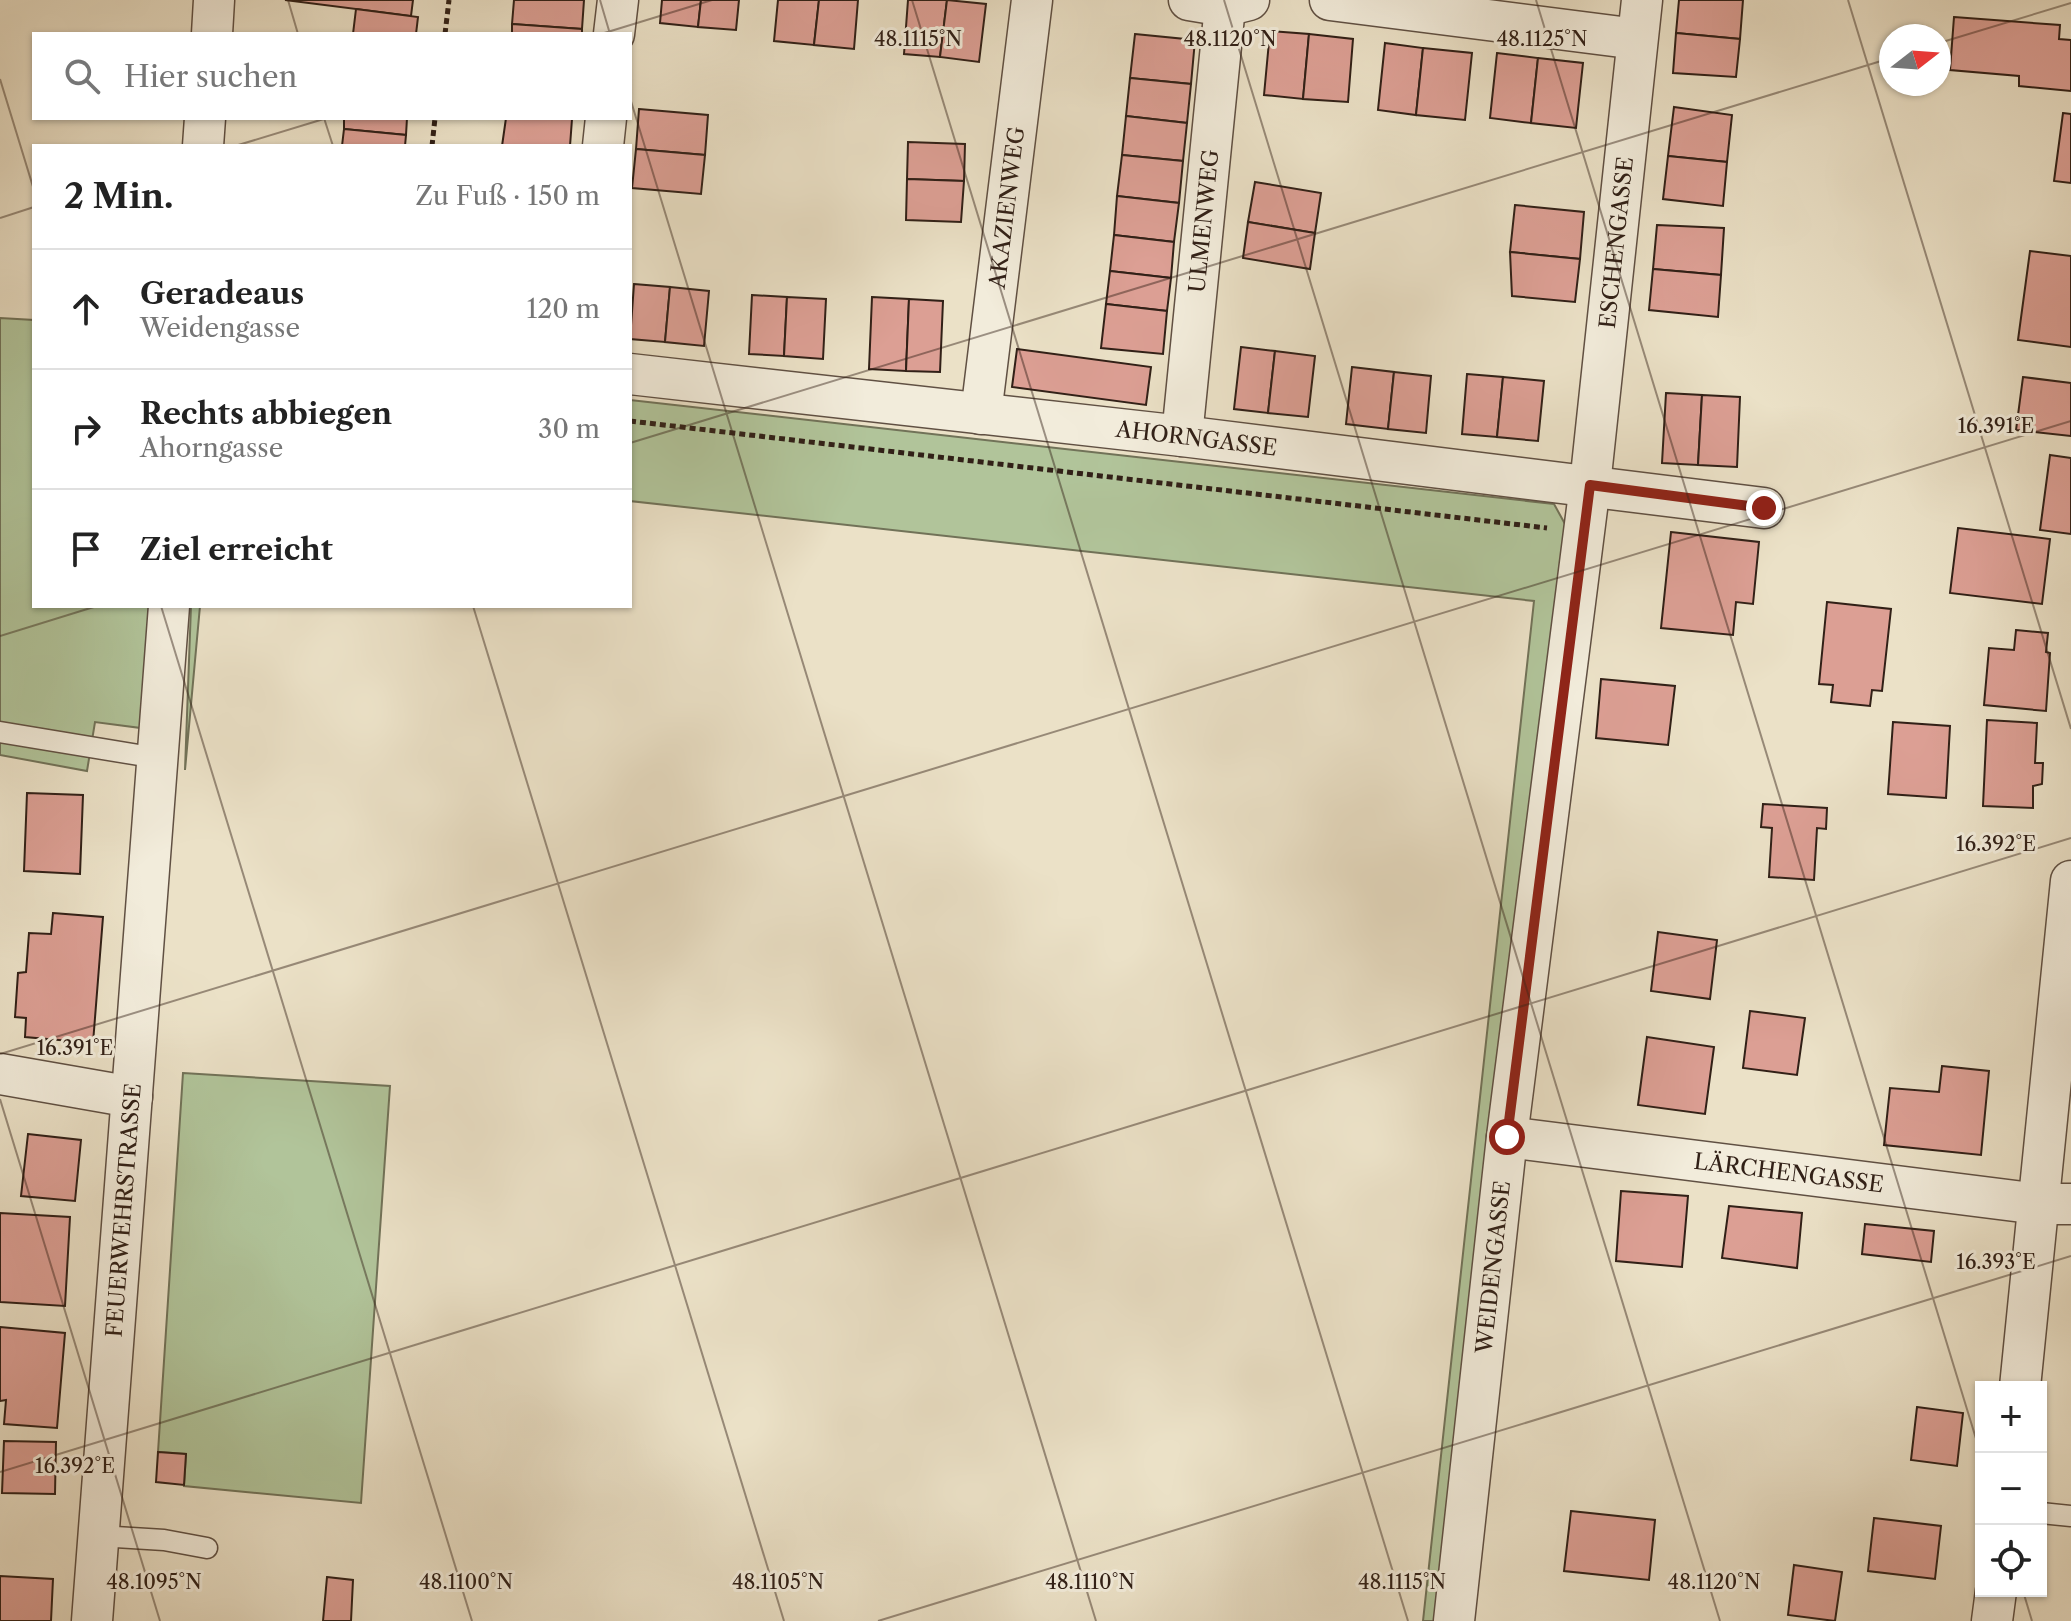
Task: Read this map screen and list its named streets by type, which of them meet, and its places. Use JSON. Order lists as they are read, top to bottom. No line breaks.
{"streets":{"street":["AKAZIENWEG","ULMENWEG","ESCHENGASSE","AHORNGASSE","LÄRCHENGASSE","FEUERWEHRSTRASSE","WEIDENGASSE"]},"crossings":[["AKAZIENWEG","AHORNGASSE"],["ULMENWEG","AHORNGASSE"],["ESCHENGASSE","AHORNGASSE"],["ESCHENGASSE","WEIDENGASSE"],["AHORNGASSE","WEIDENGASSE"],["LÄRCHENGASSE","WEIDENGASSE"]],"north":"right","page":{"search":"Hier suchen","heading":["2 Min.","Zu Fuß · 150 m"],"list":[["Geradeaus","Weidengasse","120 m"],["Rechts abbiegen","Ahorngasse","30 m"],"Ziel erreicht"],"map_buttons":["+","−"]},"coordinates":["48.1115°N","48.1120°N","48.1125°N","16.391°E","16.392°E","16.393°E","48.1095°N","48.1100°N","48.1105°N","48.1110°N"]}
